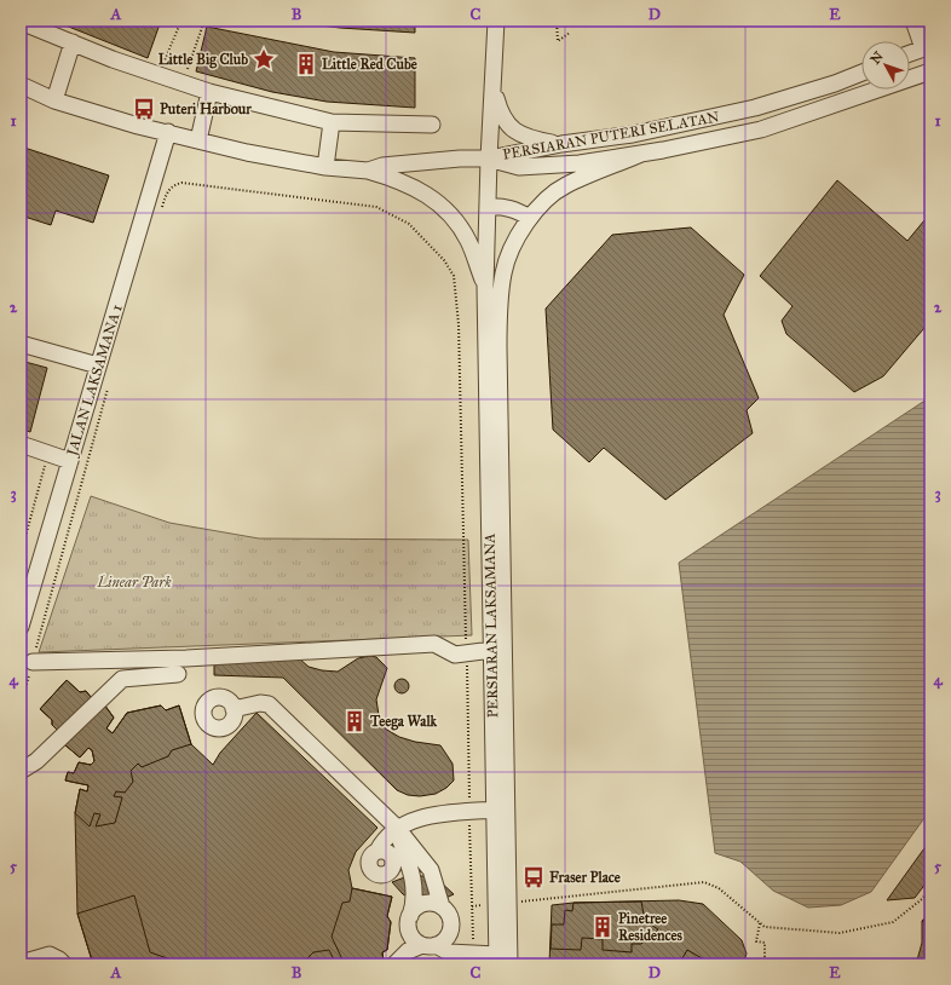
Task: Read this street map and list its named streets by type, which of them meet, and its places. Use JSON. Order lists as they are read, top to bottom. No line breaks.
{"streets":{"street":["PERSIARAN PUTERI SELATAN","JALAN LAKSAMANA 1","PERSIARAN LAKSAMANA"]},"crossings":[["PERSIARAN PUTERI SELATAN","JALAN LAKSAMANA 1"],["PERSIARAN PUTERI SELATAN","PERSIARAN LAKSAMANA"]],"parks":["Linear Park"],"places":{"place":["Little Big Club"],"building":["Little Red Cube","Teega Walk","Pinetree Residences"],"bus stop":["Puteri Harbour","Fraser Place"]},"north":"top left","grid":{"columns":["A","B","C","D","E"],"rows":["1","2","3","4","5"]}}
